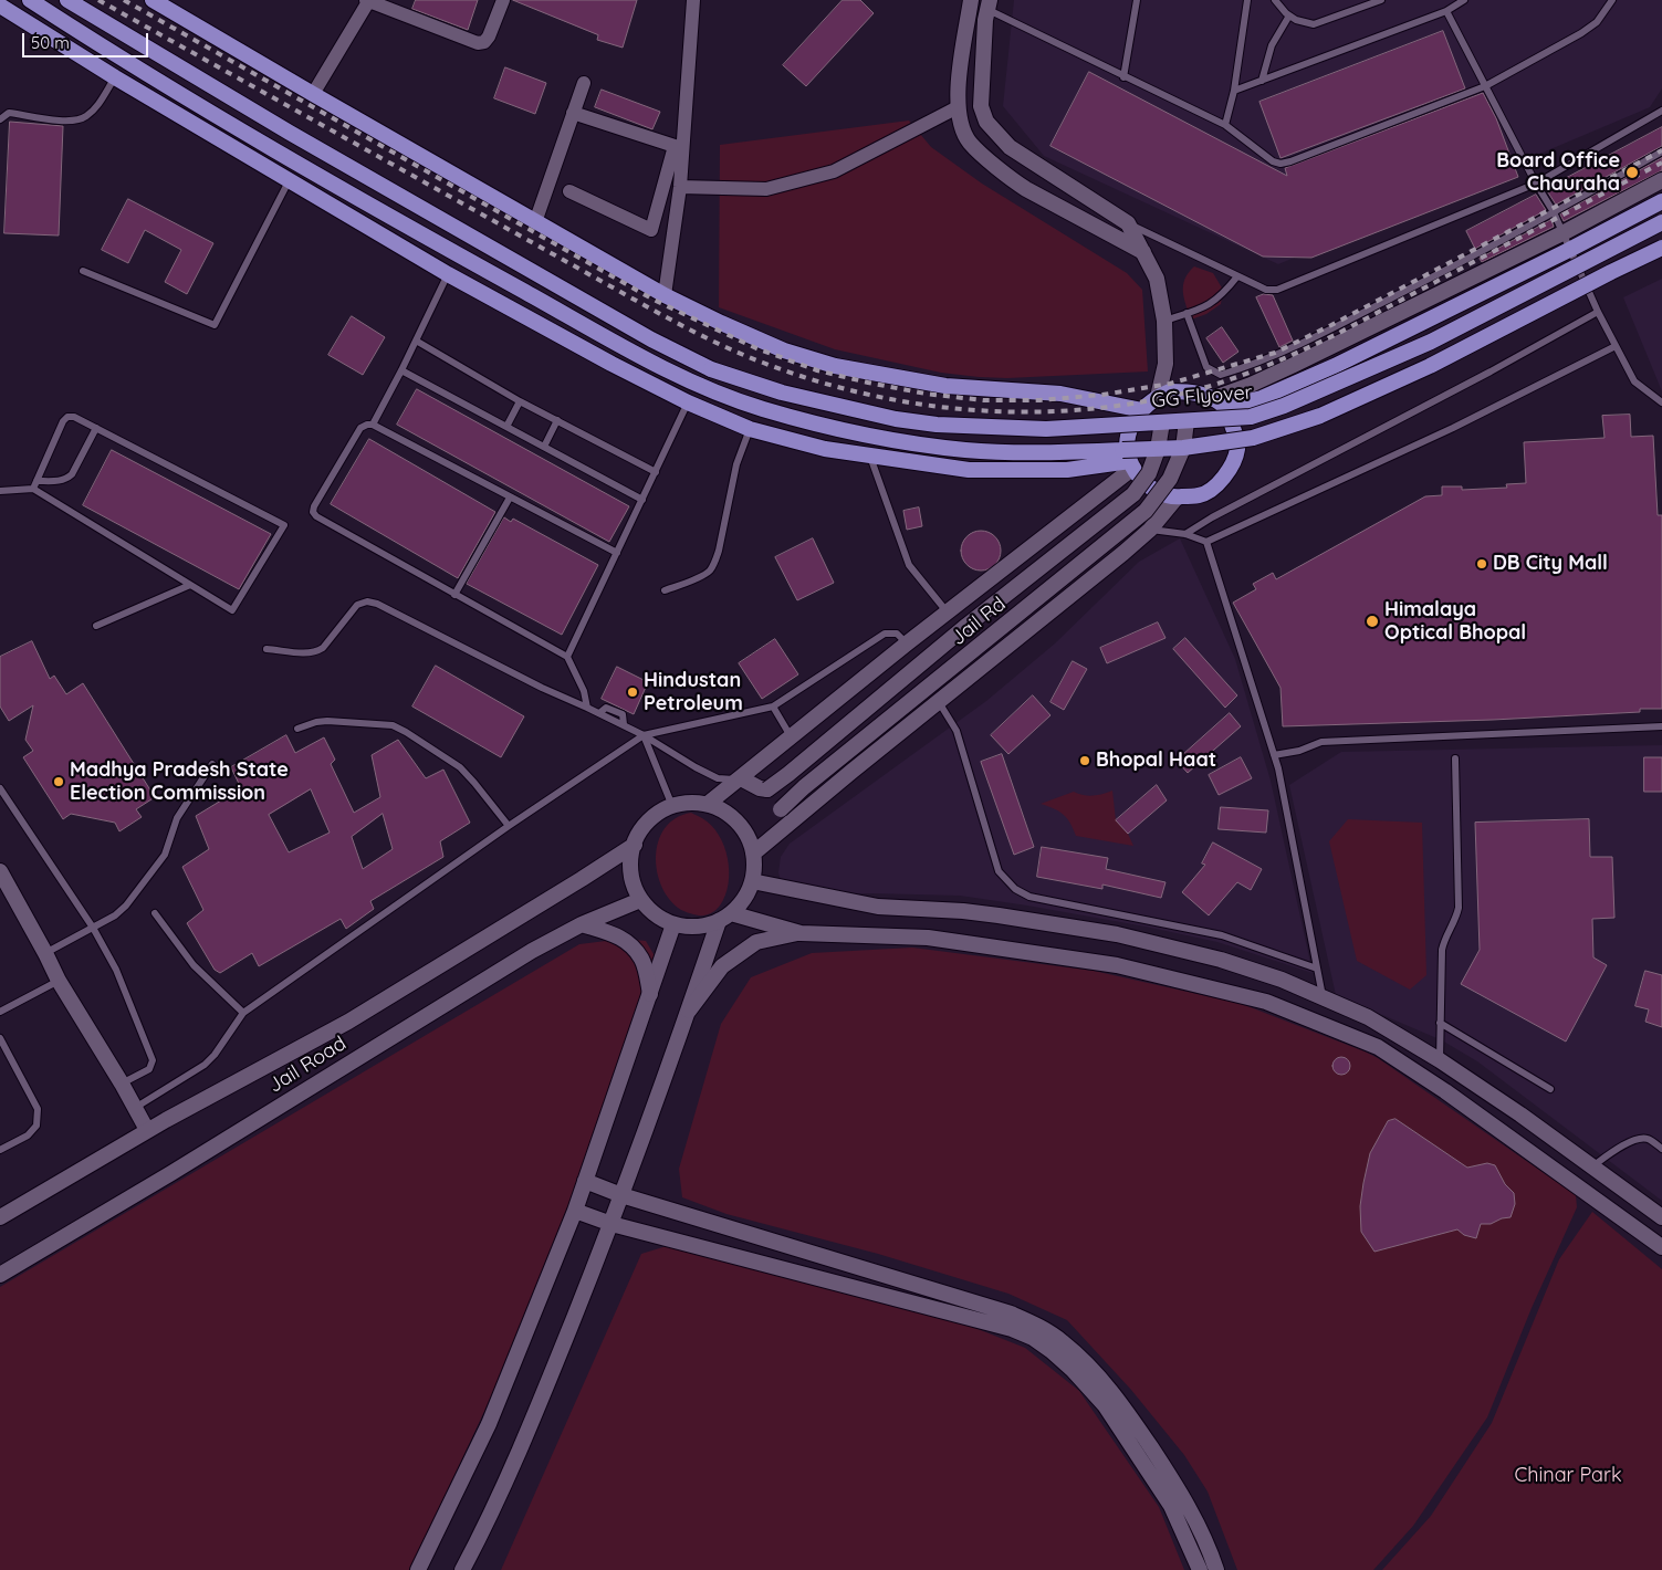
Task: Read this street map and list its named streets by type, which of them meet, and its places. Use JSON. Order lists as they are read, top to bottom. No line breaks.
{"streets":{"main road":["GG Flyover","Jail Rd","Jail Road"]},"crossings":[["GG Flyover","Jail Rd"]],"parks":["Chinar Park"],"places":["Board Office Chauraha","DB City Mall","Himalaya Optical Bhopal","Hindustan Petroleum","Bhopal Haat","Madhya Pradesh State Election Commission"],"scale_bar":"50 m"}
